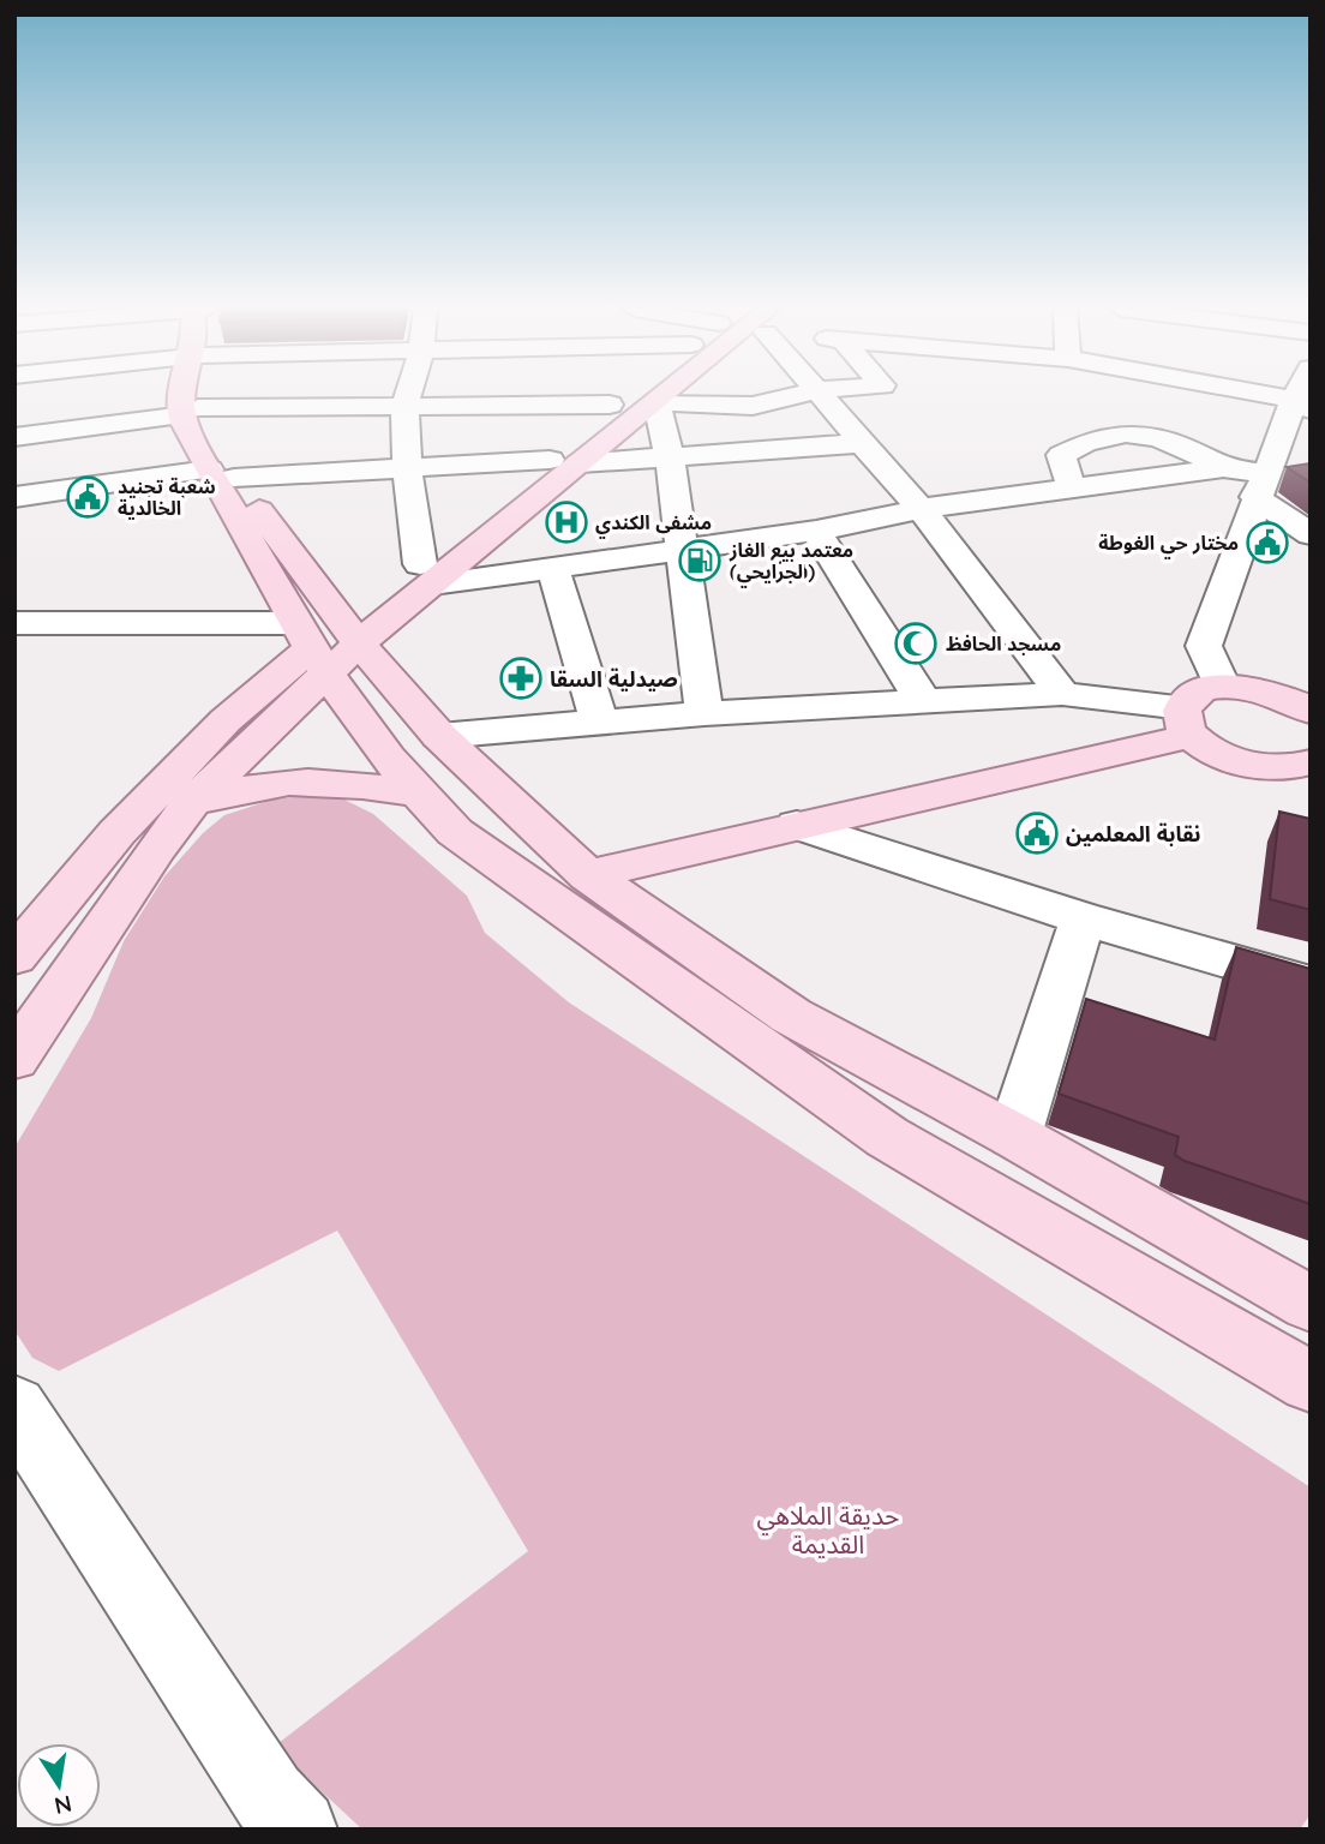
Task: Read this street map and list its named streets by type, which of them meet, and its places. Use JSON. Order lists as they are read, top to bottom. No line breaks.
{"parks":["حديقة الملاهي القديمة"],"places":{"public building":["شعبة تجنيد الخالدية","مختار حي الغوطة","نقابة المعلمين"],"hospital":["مشفى الكندي"],"fuel station":["معتمد بيع الغاز (الجرايحي)"],"mosque":["مسجد الحافظ"],"pharmacy":["صيدلية السقا"]},"north":"bottom"}
